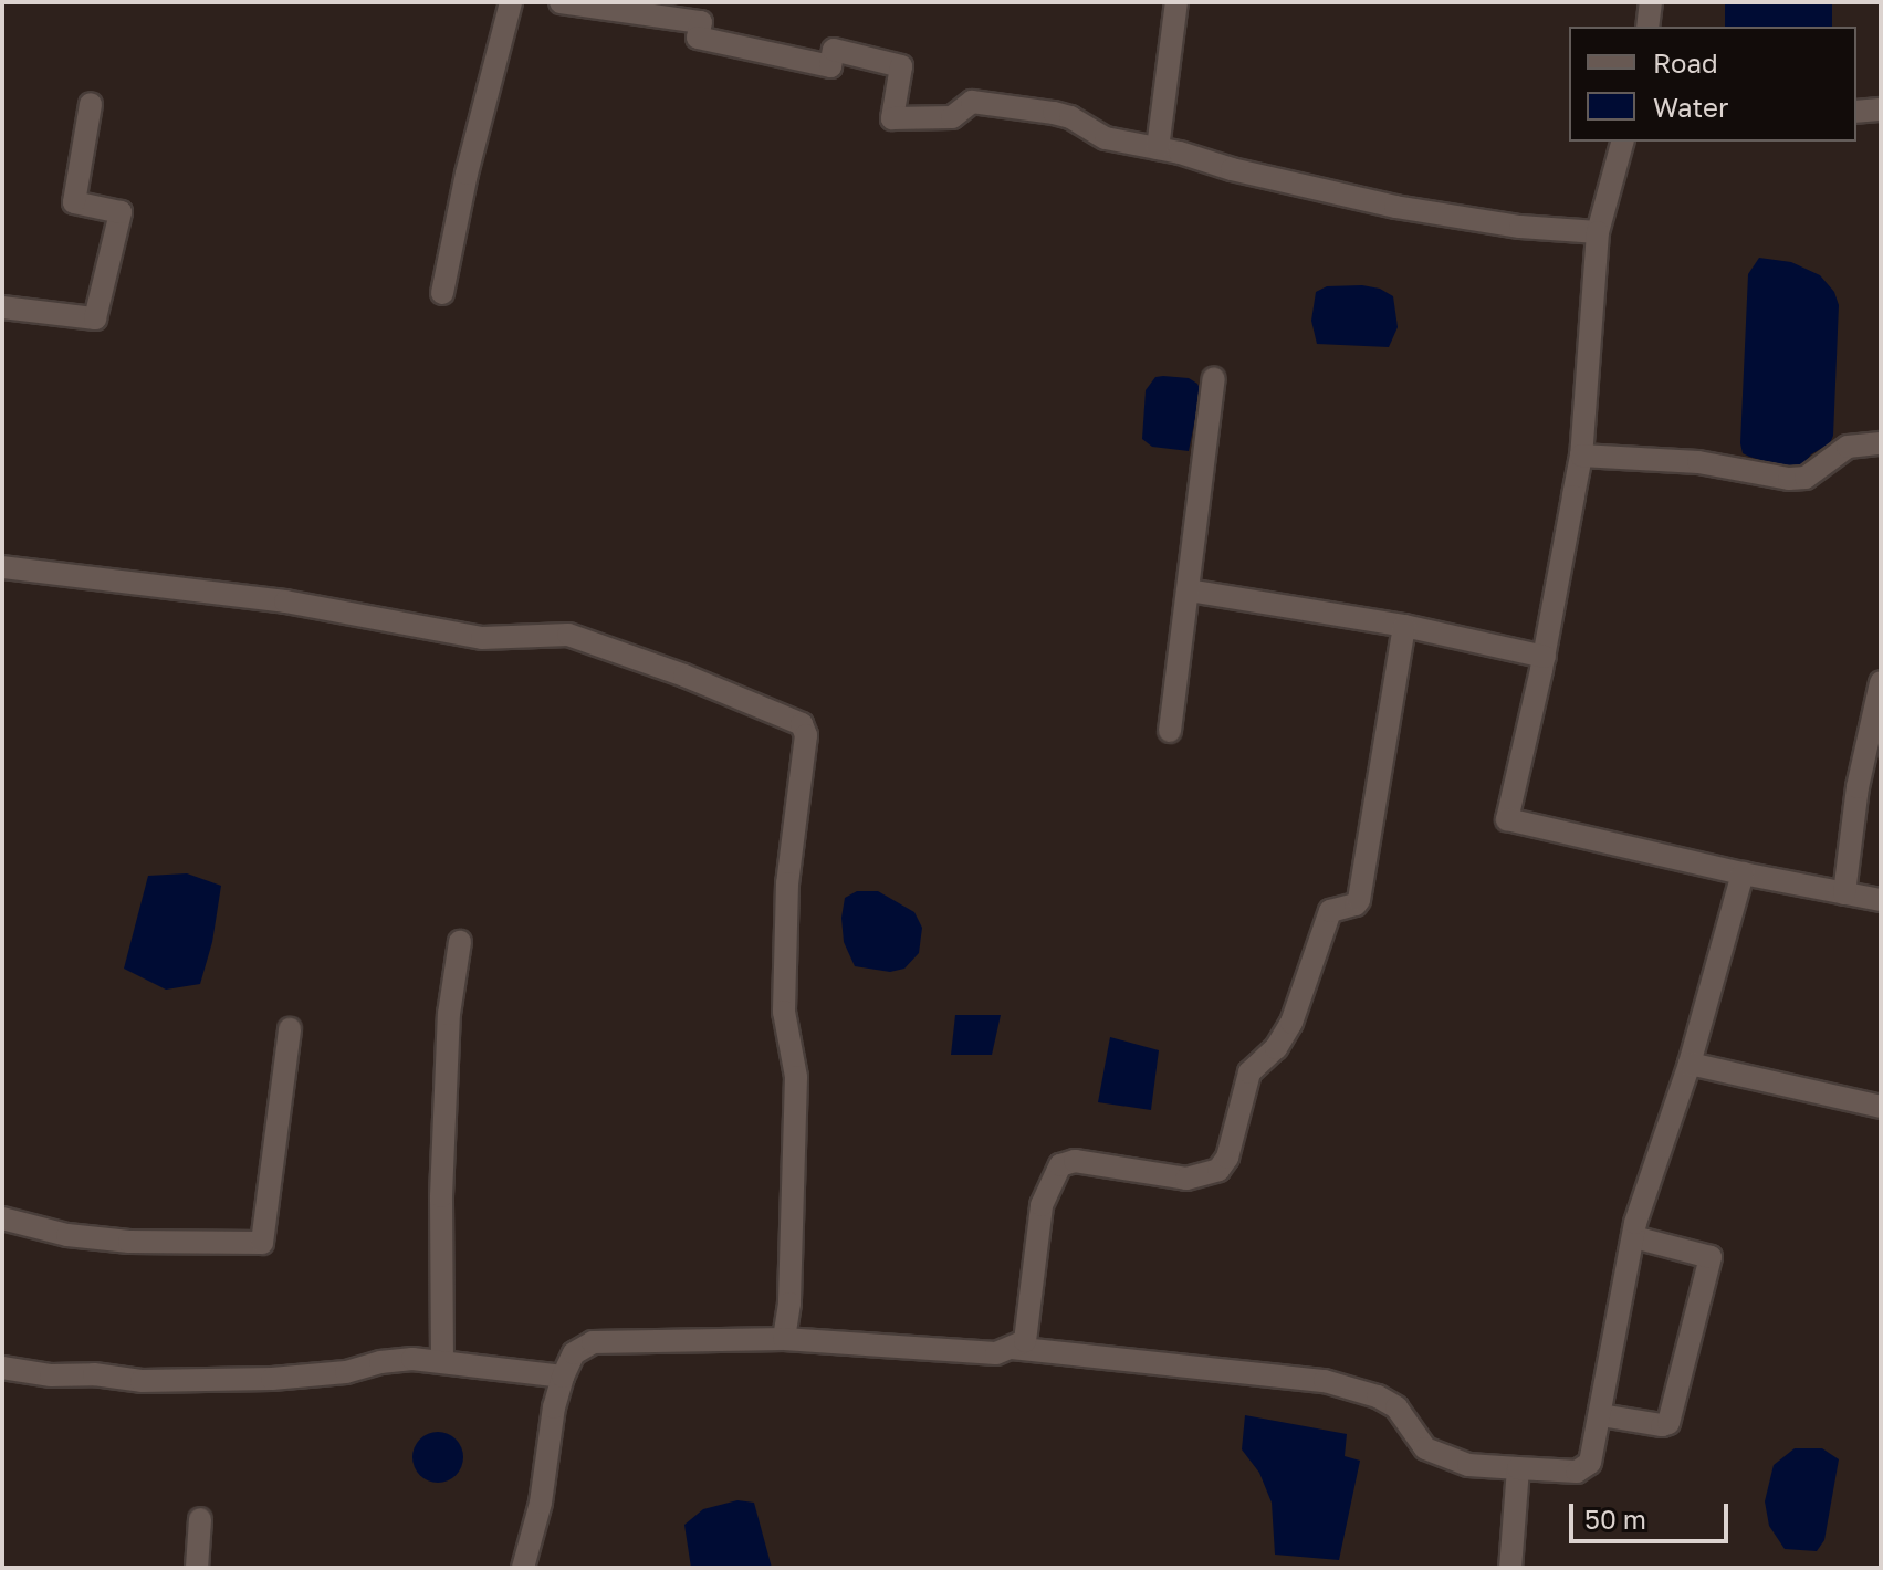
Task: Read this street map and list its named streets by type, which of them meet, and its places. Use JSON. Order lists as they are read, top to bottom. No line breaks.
{"legend":["Road","Water"],"scale_bar":"50 m"}
